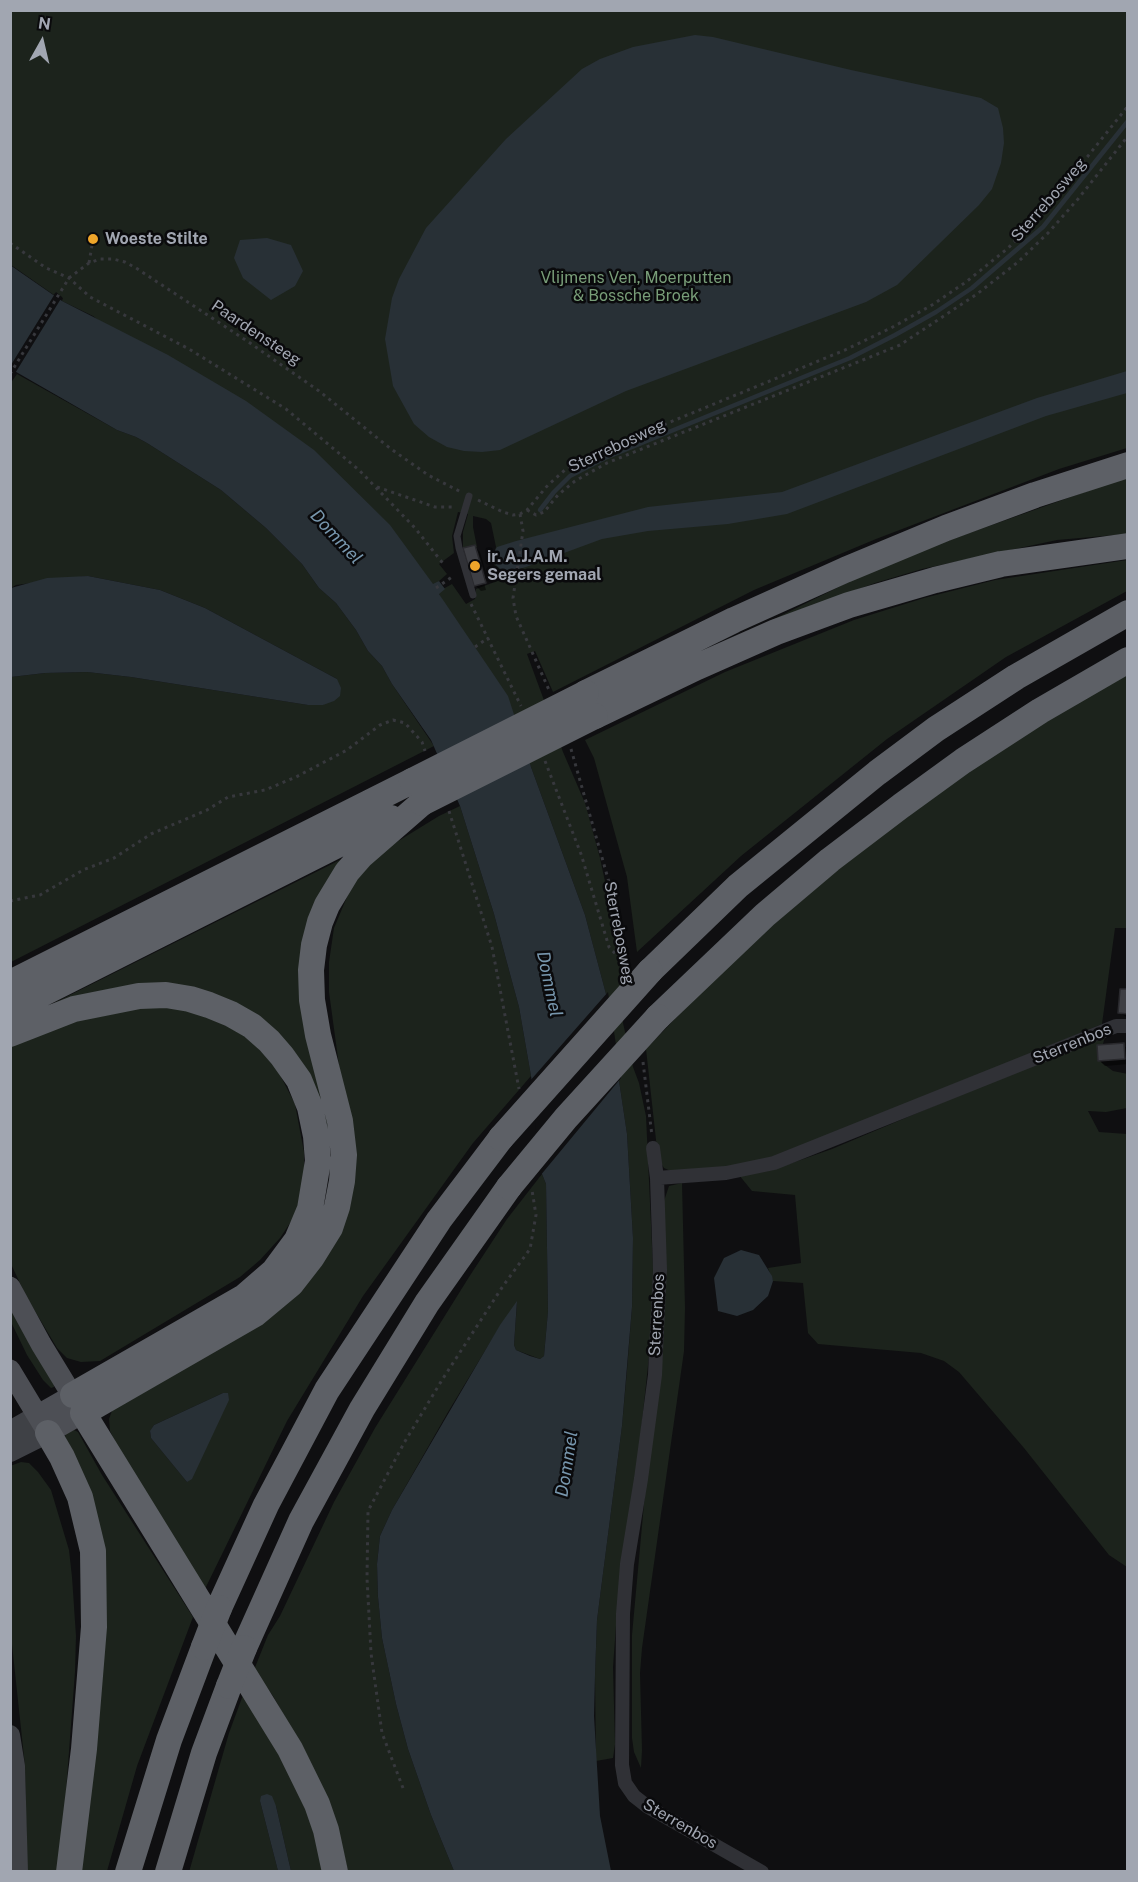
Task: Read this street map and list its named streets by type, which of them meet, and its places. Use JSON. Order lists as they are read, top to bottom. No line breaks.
{"streets":{"street":["Sterrenbos"],"path":["Sterrebosweg","Paardensteeg"]},"crossings":[["Sterrebosweg","Paardensteeg"]],"water":["Dommel"],"parks":["Vlijmens Ven, Moerputten & Bossche Broek"],"places":["Woeste Stilte","ir. A.J.A.M. Segers gemaal"],"north":"top"}
